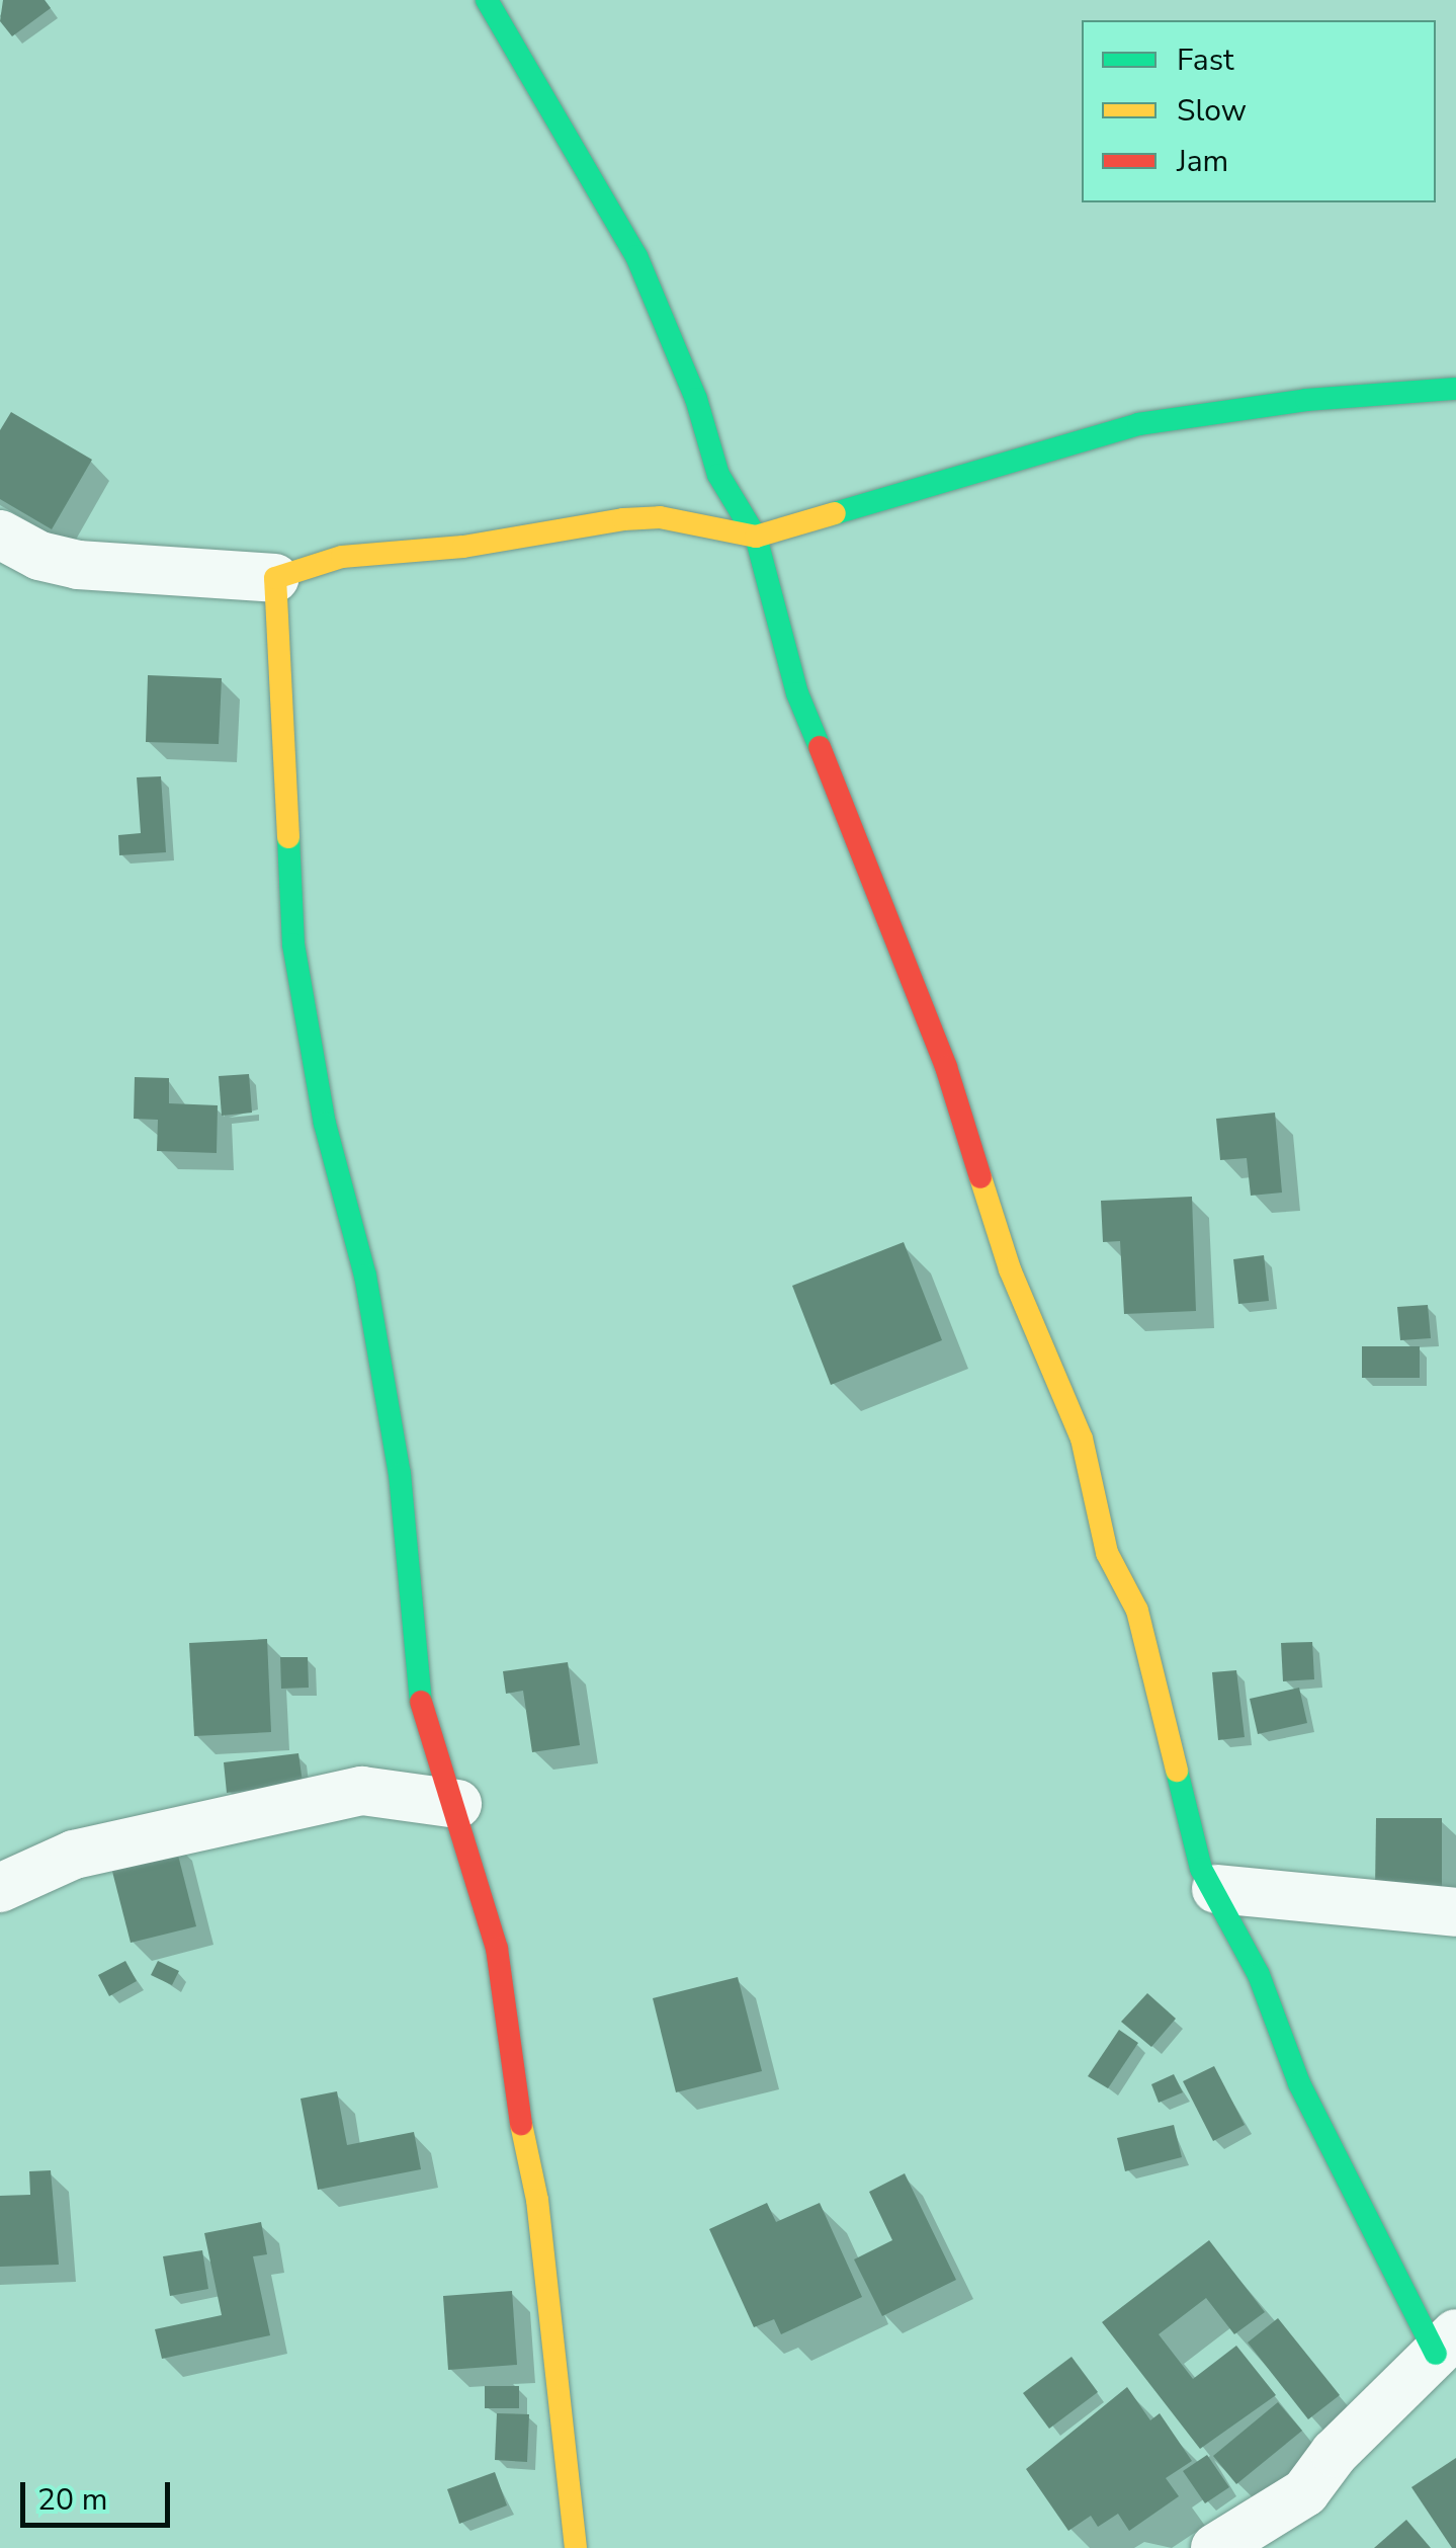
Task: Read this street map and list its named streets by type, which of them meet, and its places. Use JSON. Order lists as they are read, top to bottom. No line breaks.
{"legend":["Fast","Slow","Jam"],"scale_bar":"20 m"}
